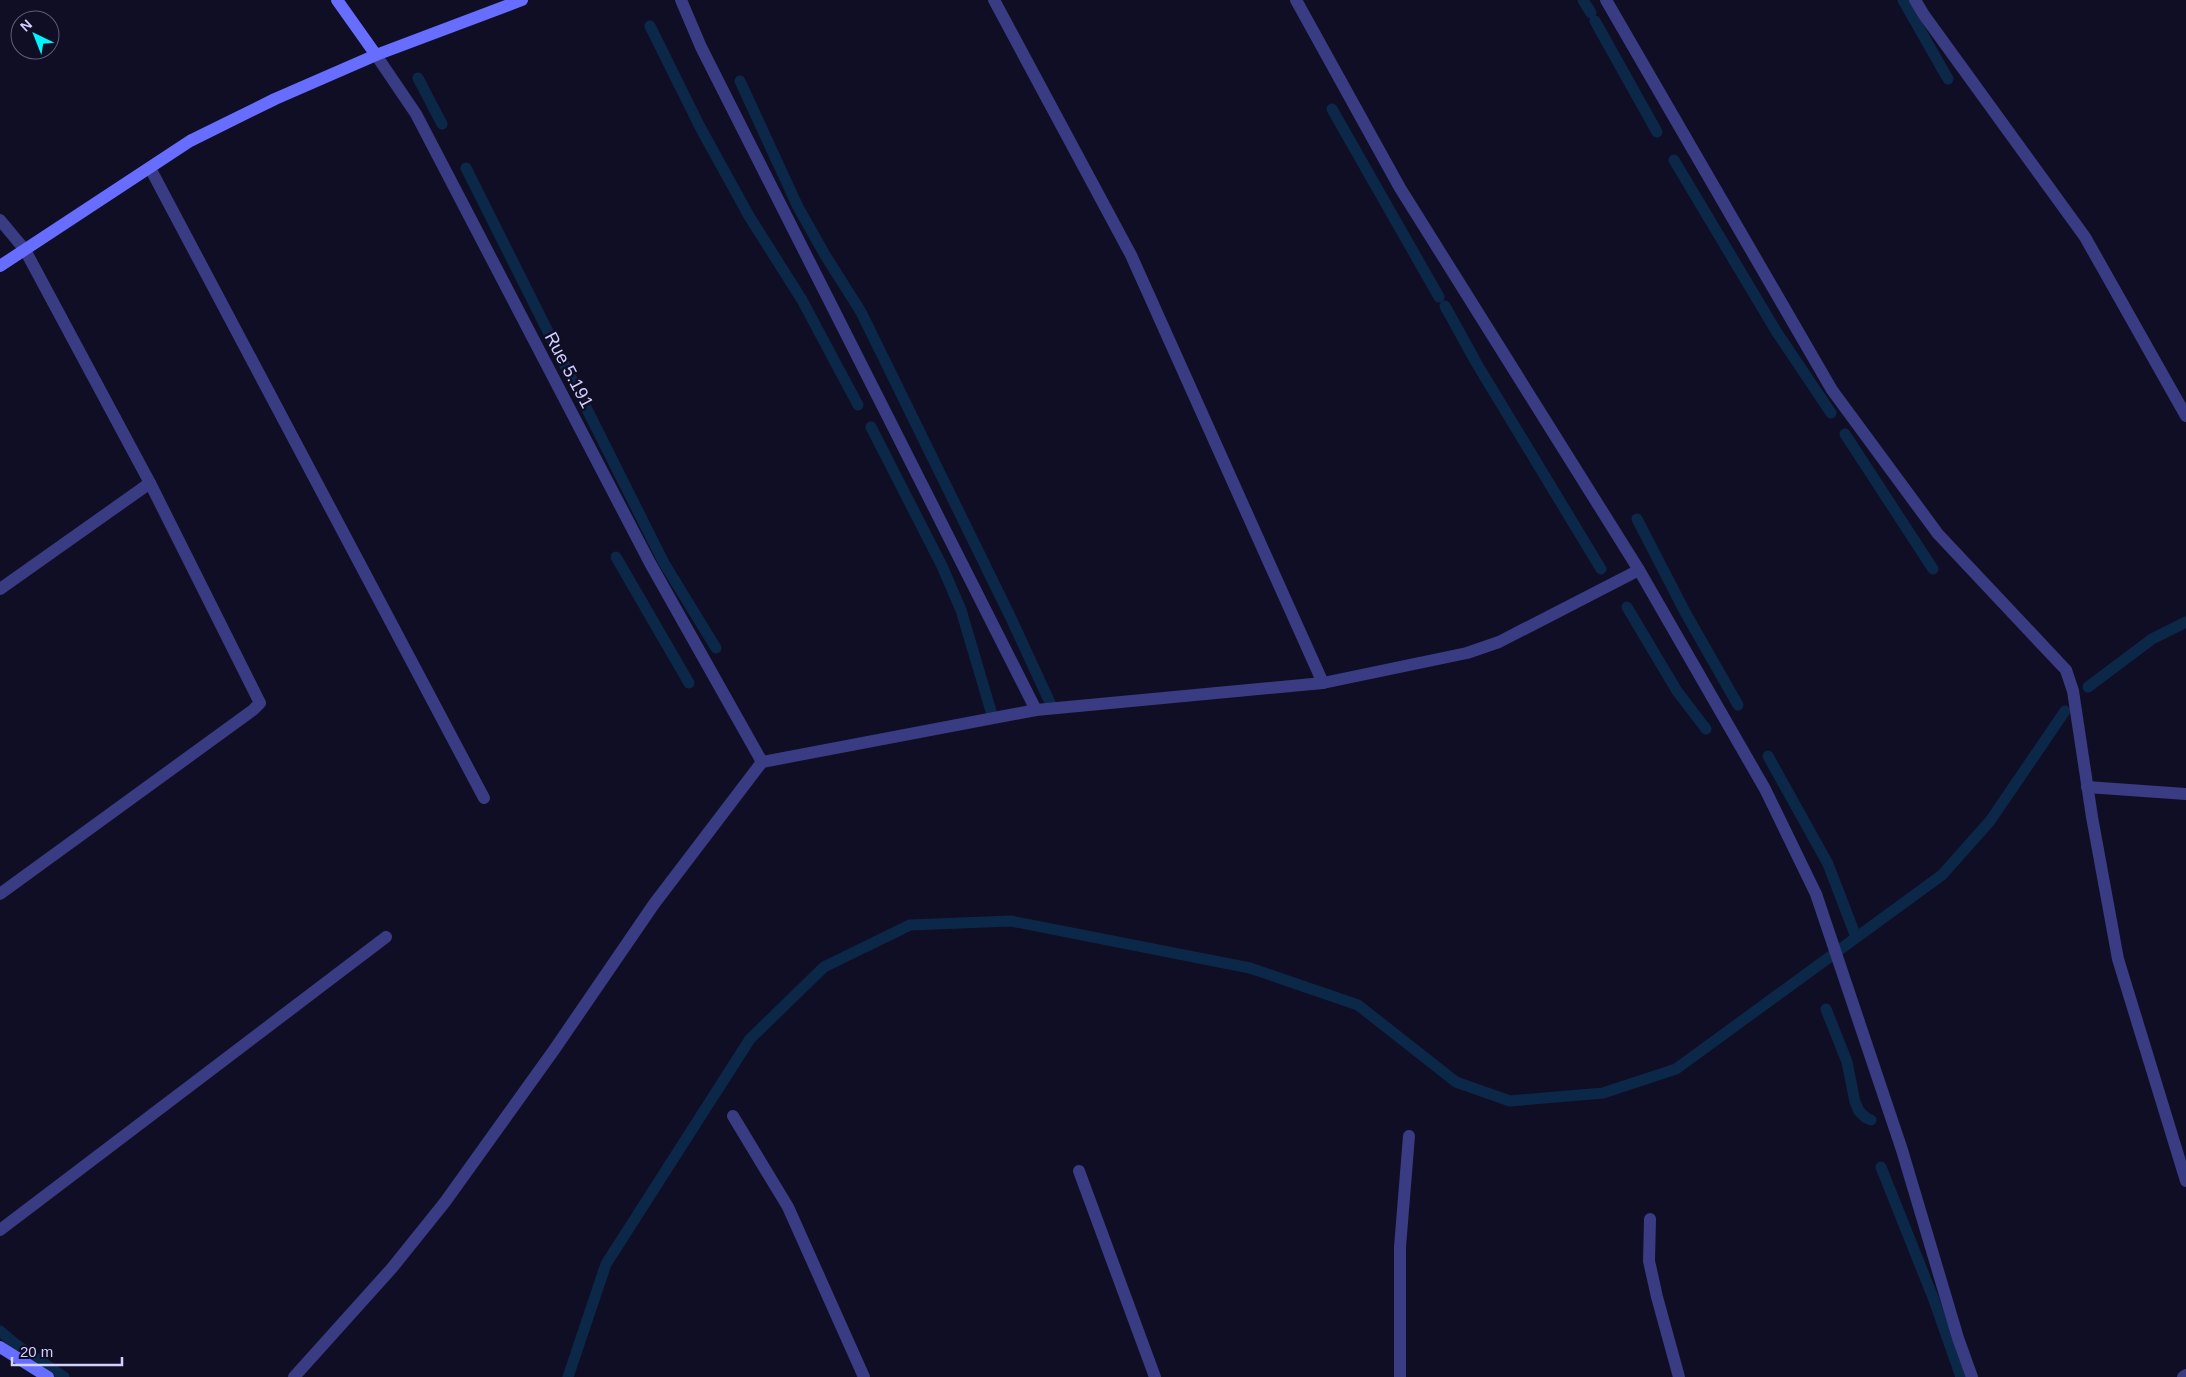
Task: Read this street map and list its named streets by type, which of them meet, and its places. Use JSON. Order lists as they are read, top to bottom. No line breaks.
{"streets":{"main road":["Rue 5.191"]},"scale_bar":"20 m","north":"top left"}
